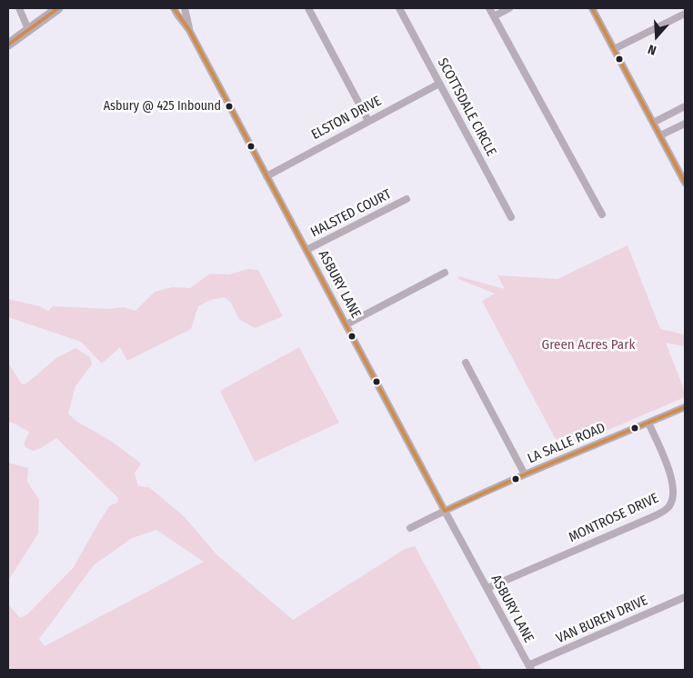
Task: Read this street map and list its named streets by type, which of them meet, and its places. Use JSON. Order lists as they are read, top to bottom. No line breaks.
{"streets":{"street":["SCOTTSDALE CIRCLE","ELSTON DRIVE","HALSTED COURT","ASBURY LANE","LA SALLE ROAD","MONTROSE DRIVE","VAN BUREN DRIVE"]},"crossings":[["SCOTTSDALE CIRCLE","ELSTON DRIVE"],["ELSTON DRIVE","ASBURY LANE"],["HALSTED COURT","ASBURY LANE"],["ASBURY LANE","LA SALLE ROAD"],["ASBURY LANE","MONTROSE DRIVE"],["ASBURY LANE","VAN BUREN DRIVE"],["LA SALLE ROAD","MONTROSE DRIVE"]],"parks":["Green Acres Park"],"places":["Asbury @ 425 Inbound"],"north":"bottom"}
